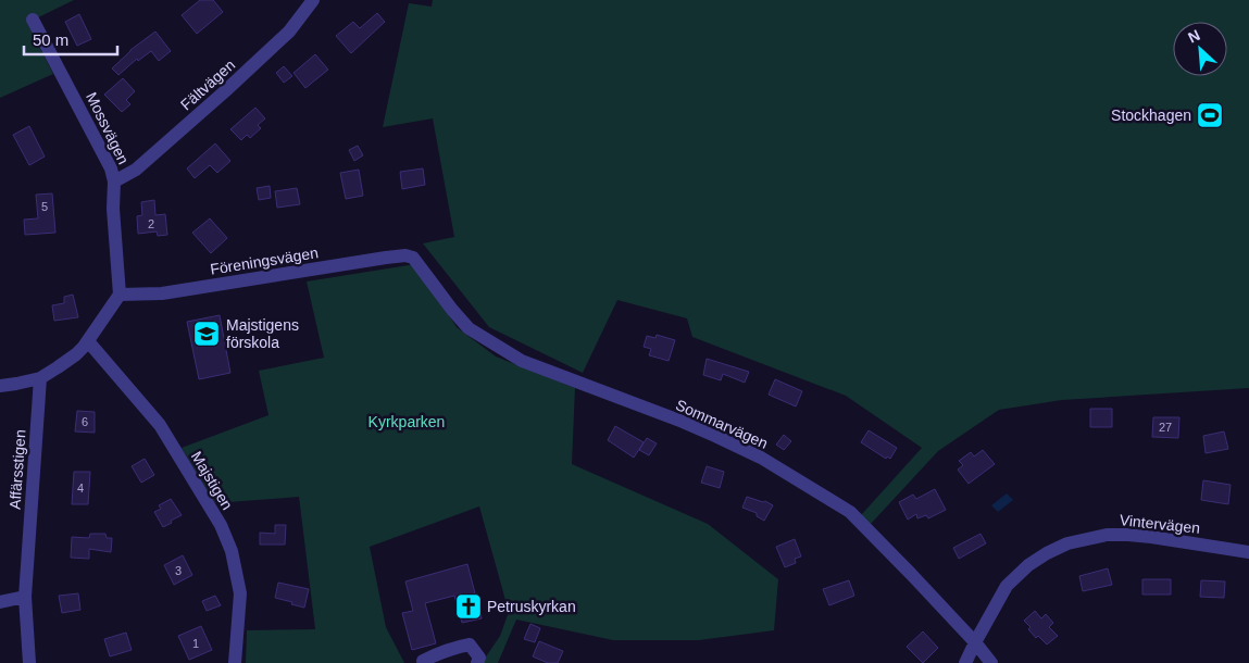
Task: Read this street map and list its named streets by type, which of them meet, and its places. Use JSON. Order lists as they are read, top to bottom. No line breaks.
{"streets":{"street":["Fältvägen","Mossvägen","Föreningsvägen","Sommarvägen","Affärsstigen","Majstigen","Vintervägen"]},"crossings":[["Fältvägen","Mossvägen"],["Mossvägen","Föreningsvägen"],["Föreningsvägen","Sommarvägen"],["Sommarvägen","Vintervägen"]],"parks":["Kyrkparken"],"places":{"sports":["Stockhagen"],"school or university":["Majstigens förskola"],"church":["Petruskyrkan"]},"house_numbers":["5","2","6","27","4","3","1"],"scale_bar":"50 m","north":"top left"}
